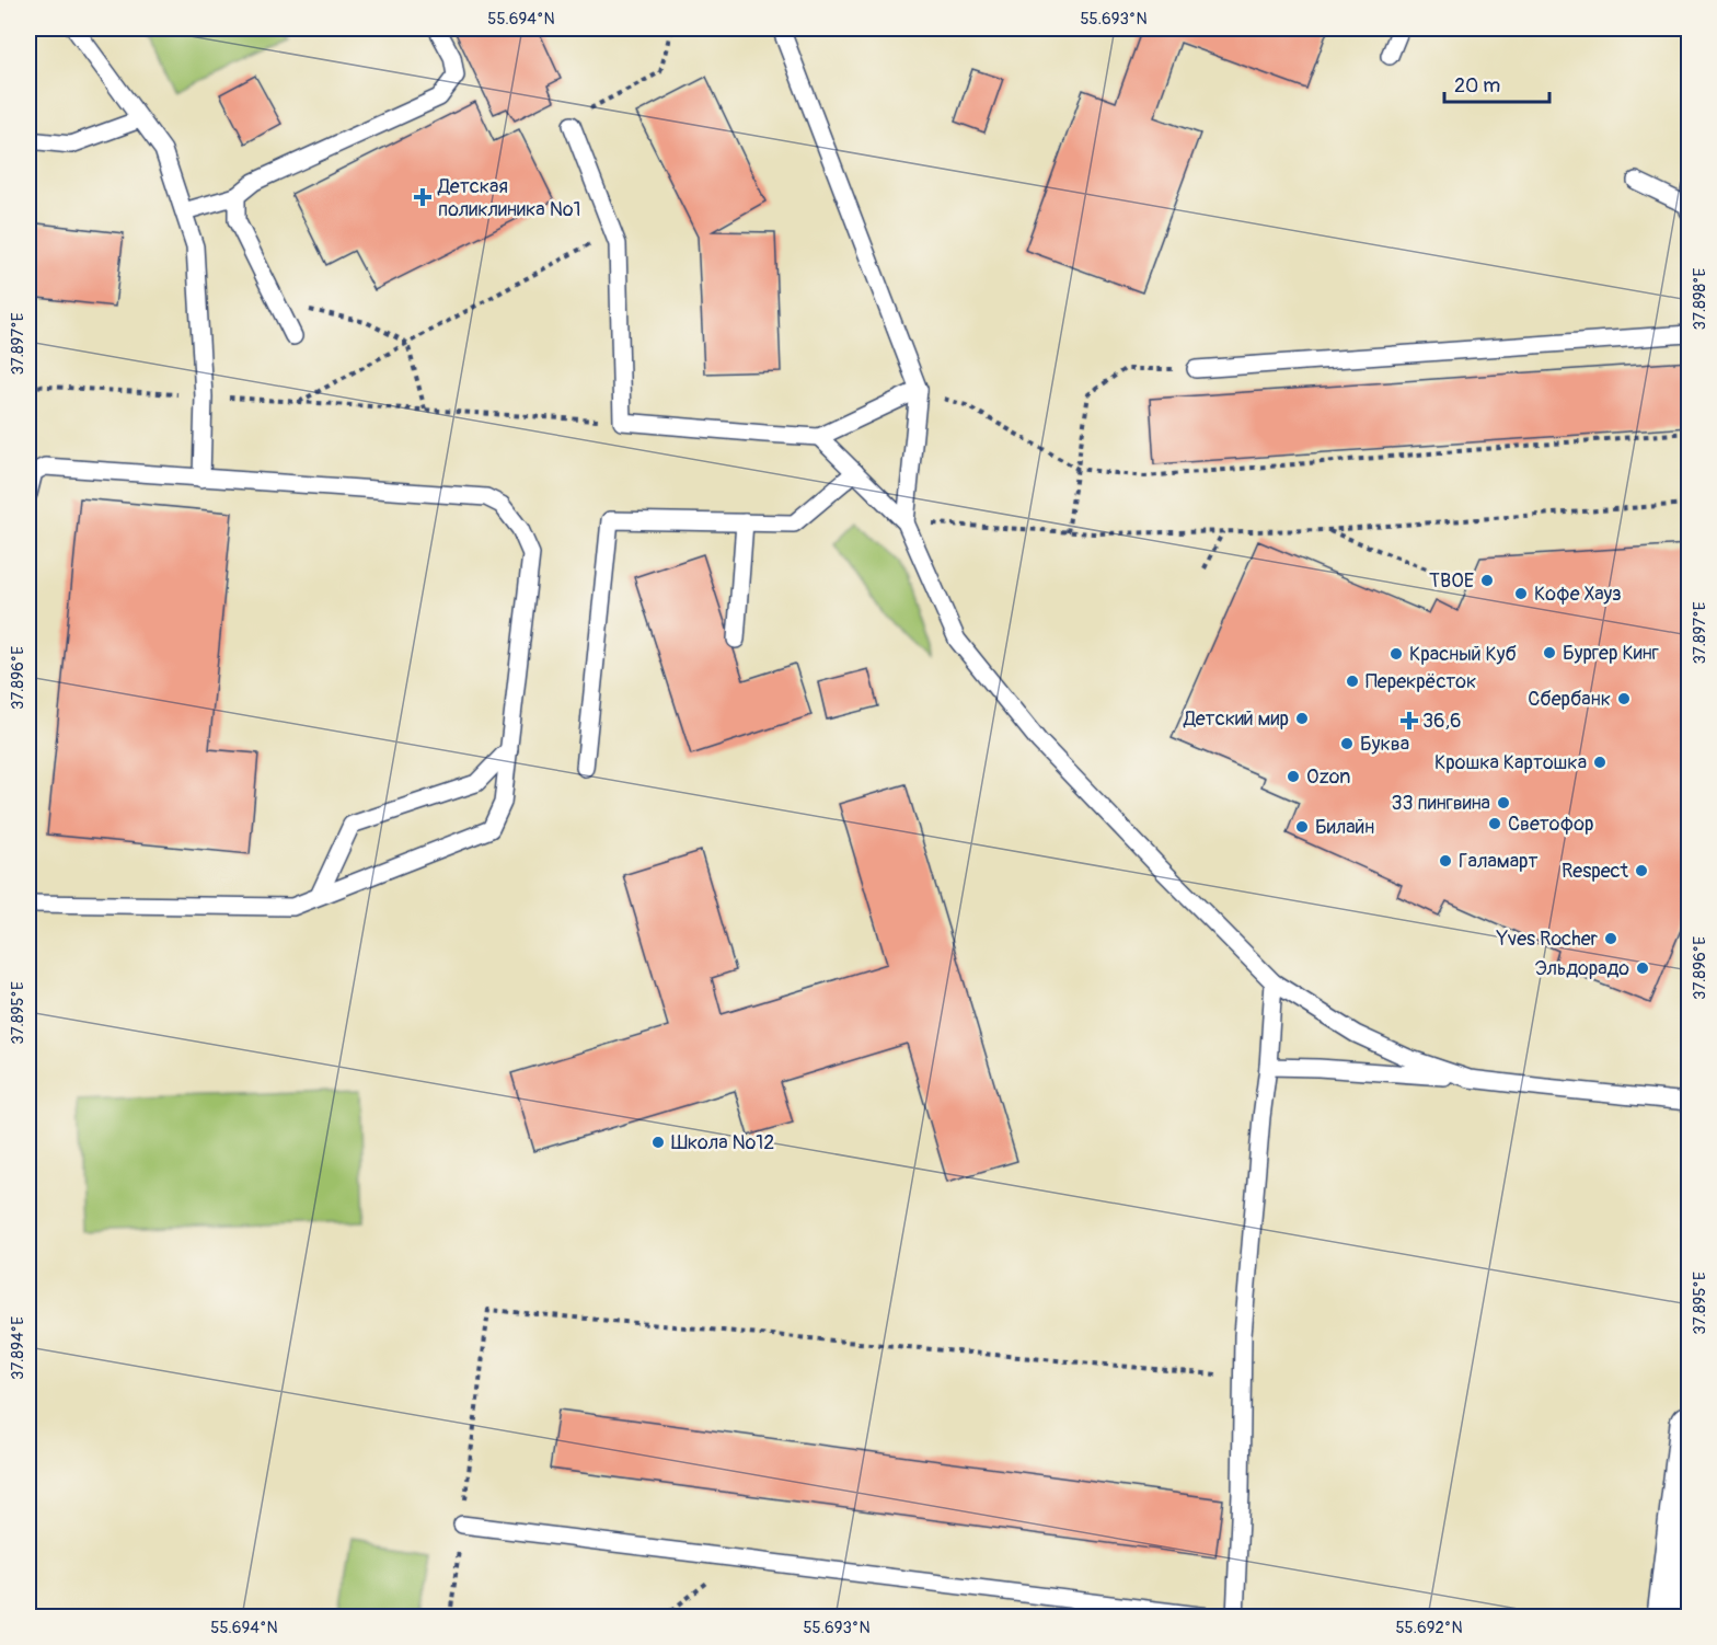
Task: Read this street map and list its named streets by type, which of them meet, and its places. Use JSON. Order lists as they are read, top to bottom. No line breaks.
{"places":{"health":["Детская поликлиника №1","36,6"],"other":["ТВОЕ","Кофе Хауз","Бургер Кинг","Красный Куб","Перекрёсток","Сбербанк","Детский мир","Буква","Крошка Картошка","Ozon","33 пингвина","Светофор","Билайн","Галамарт","Respect","Yves Rocher","Эльдорадо","Школа №12"]},"scale_bar":"20 m","coordinates":["55.694°N","55.693°N","37.898°E","37.897°E","37.896°E","37.895°E","37.894°E","55.692°N"]}
